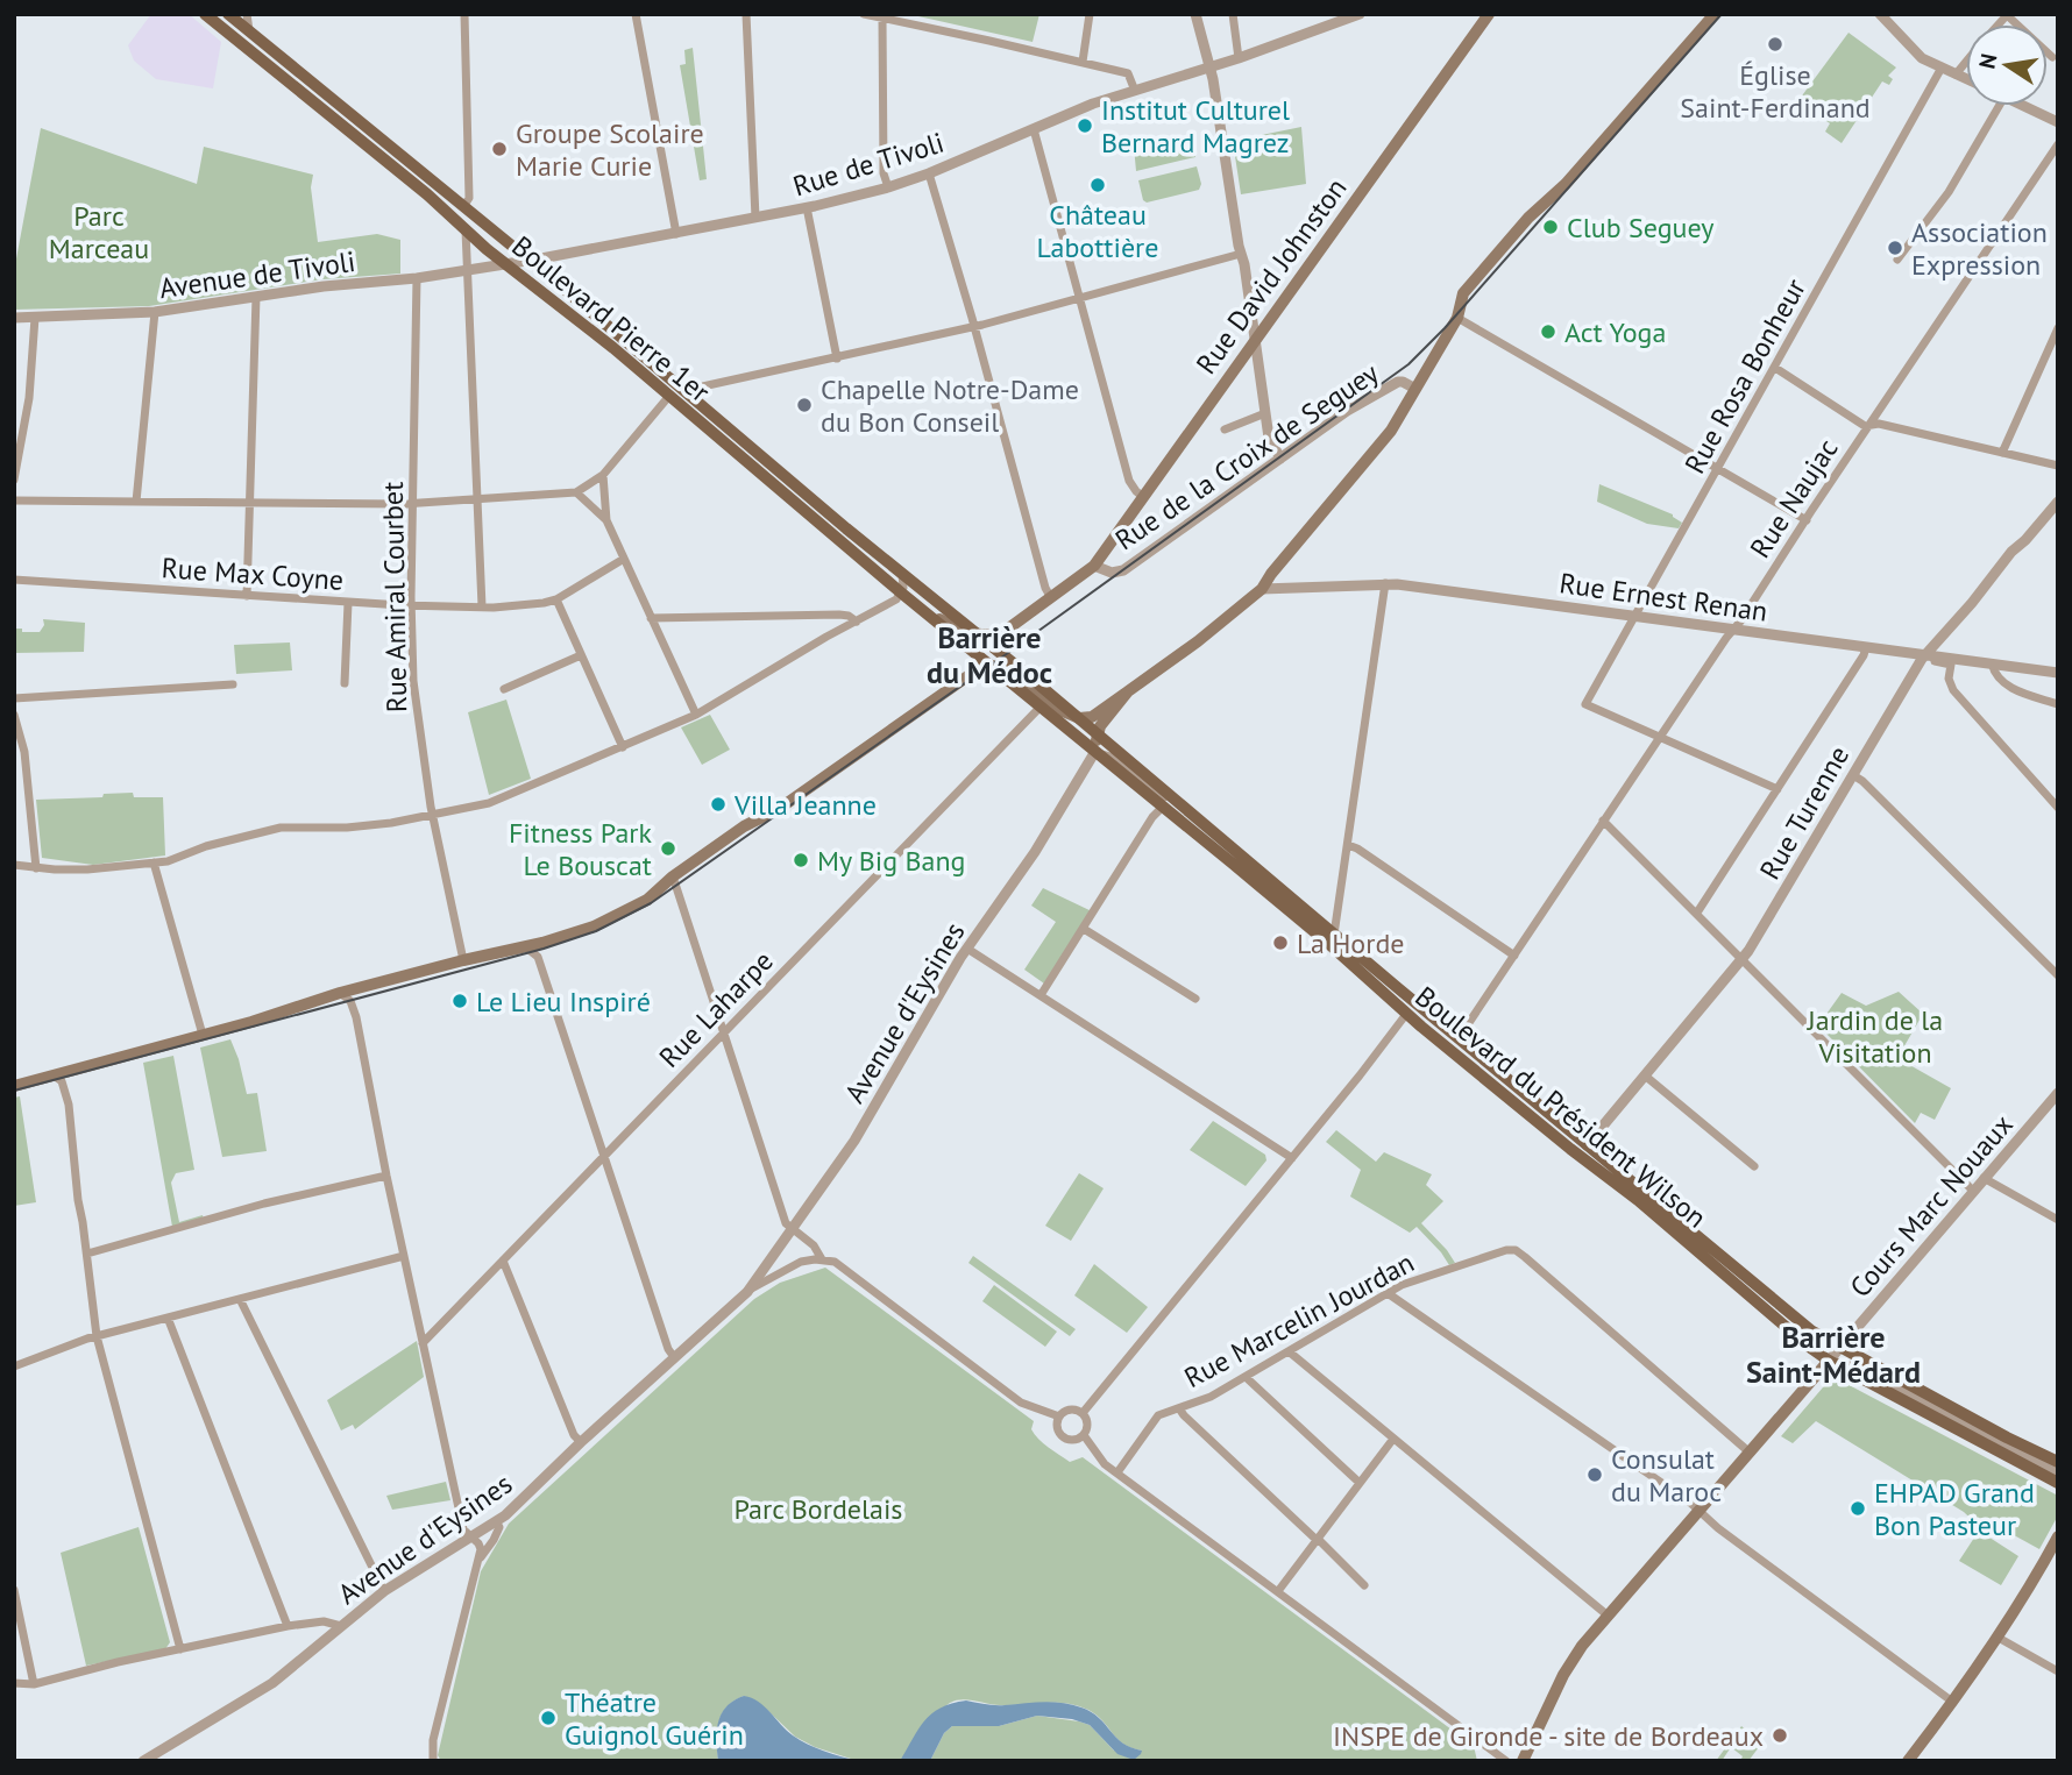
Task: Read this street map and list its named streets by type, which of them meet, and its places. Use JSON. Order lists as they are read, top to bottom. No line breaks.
{"streets":{"main road":["Rue David Johnston","Boulevard Pierre 1er","Rue de la Croix de Seguey","Boulevard du Président Wilson"],"street":["Rue de Tivoli","Avenue de Tivoli","Rue Rosa Bonheur","Rue Naujac","Rue Max Coyne","Rue Amiral Courbet","Rue Ernest Renan","Rue Turenne","Rue Laharpe","Avenue d'Eysines","Cours Marc Nouaux","Rue Marcelin Jourdan"]},"crossings":[["Rue de Tivoli","Avenue de Tivoli"],["Rue de Tivoli","Boulevard Pierre 1er"],["Avenue de Tivoli","Boulevard Pierre 1er"],["Avenue de Tivoli","Rue Amiral Courbet"],["Rue David Johnston","Rue de la Croix de Seguey"],["Boulevard Pierre 1er","Boulevard du Président Wilson"],["Rue Rosa Bonheur","Rue Naujac"],["Rue Rosa Bonheur","Rue Ernest Renan"],["Rue Naujac","Rue Ernest Renan"],["Rue Naujac","Boulevard du Président Wilson"],["Rue Max Coyne","Rue Amiral Courbet"],["Rue Ernest Renan","Rue Turenne"],["Rue Turenne","Boulevard du Président Wilson"],["Rue Laharpe","Boulevard du Président Wilson"],["Avenue d'Eysines","Boulevard du Président Wilson"],["Boulevard du Président Wilson","Cours Marc Nouaux"]],"districts":["Barrière du Médoc","Barrière Saint-Médard"],"parks":["Parc Marceau","Jardin de la Visitation","Parc Bordelais"],"places":["Église Saint-Ferdinand","Institut Culturel Bernard Magrez","Groupe Scolaire Marie Curie","Château Labottière","Club Seguey","Association Expression","Act Yoga","Chapelle Notre-Dame du Bon Conseil","Villa Jeanne","Fitness Park Le Bouscat","My Big Bang","La Horde","Le Lieu Inspiré","Consulat du Maroc","EHPAD Grand Bon Pasteur","Théatre Guignol Guérin","INSPE de Gironde - site de Bordeaux"],"north":"left"}
